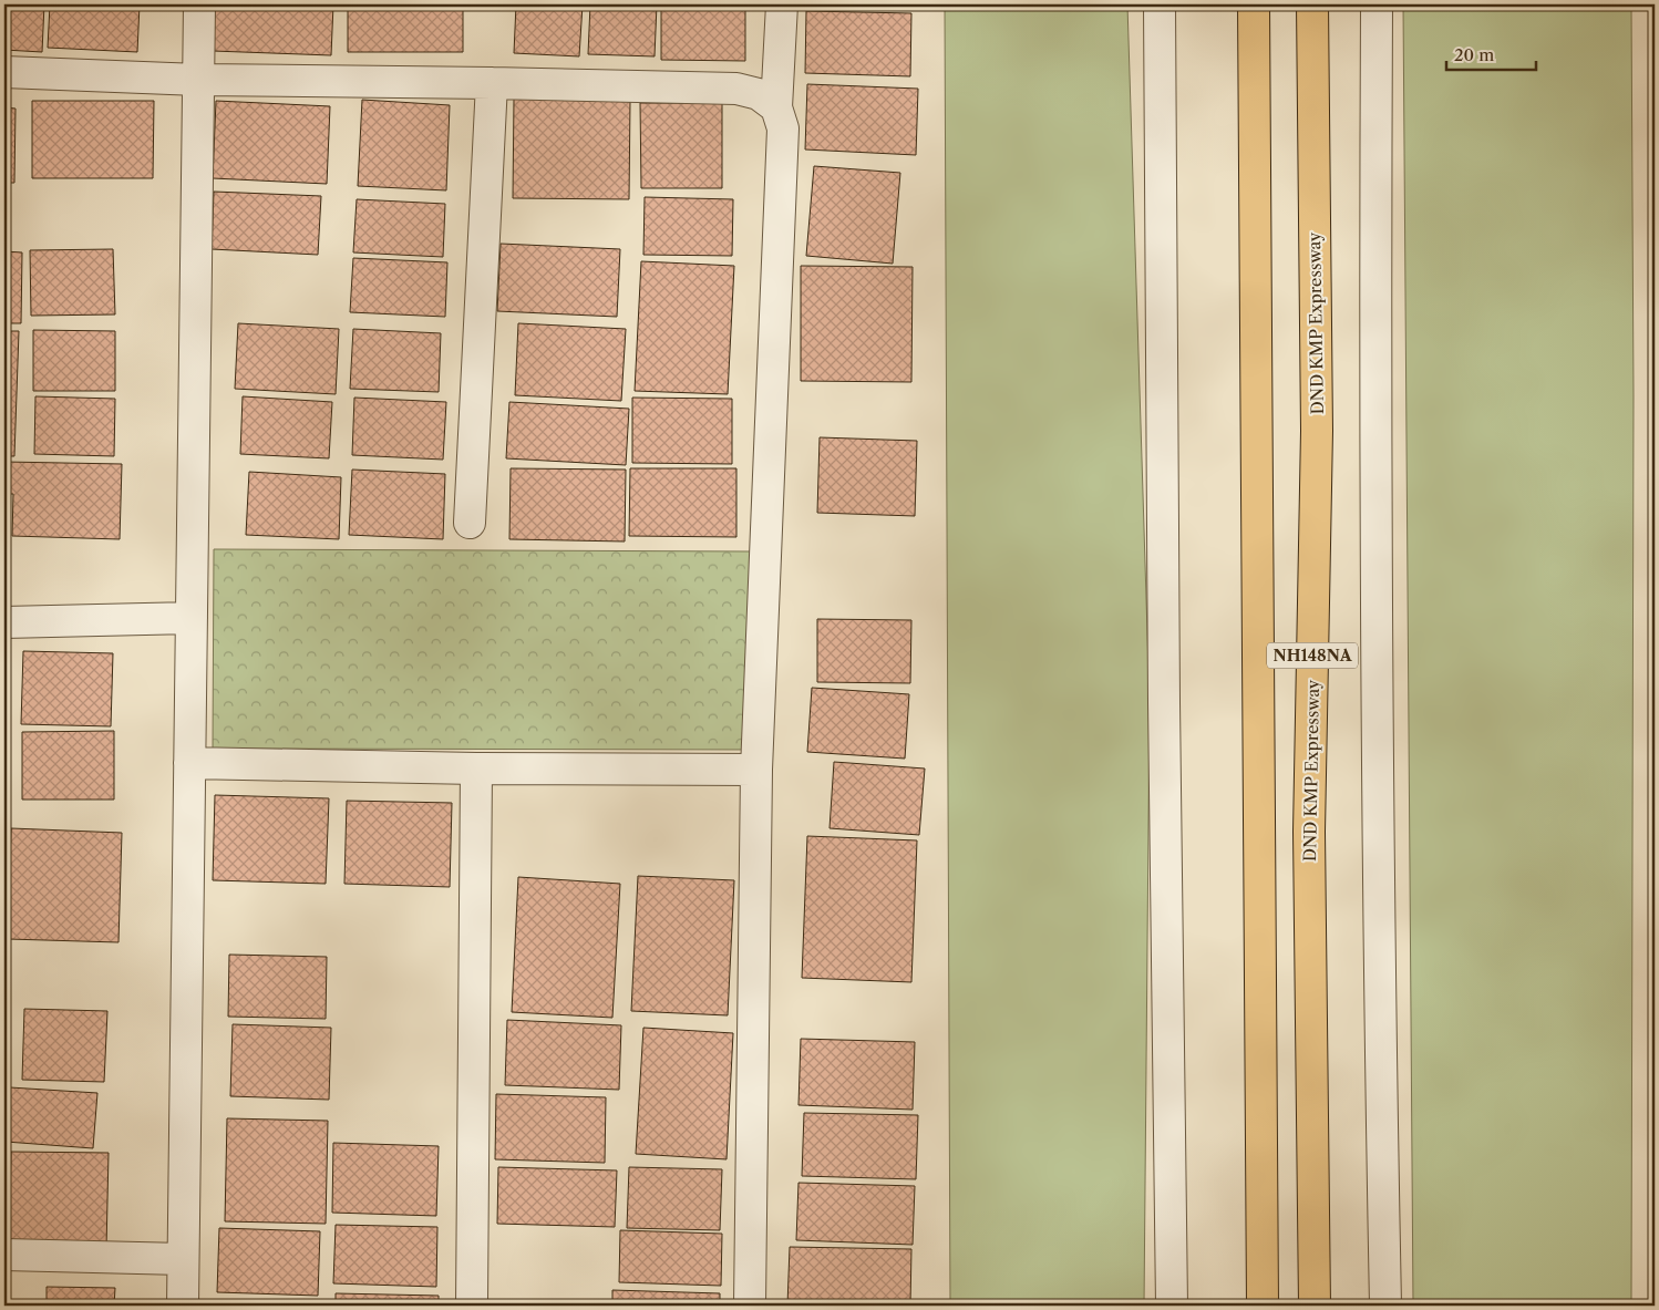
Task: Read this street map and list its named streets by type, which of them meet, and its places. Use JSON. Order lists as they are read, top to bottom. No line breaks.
{"streets":{"highway":["DND KMP Expressway","NH148NA"]},"scale_bar":"20 m"}
